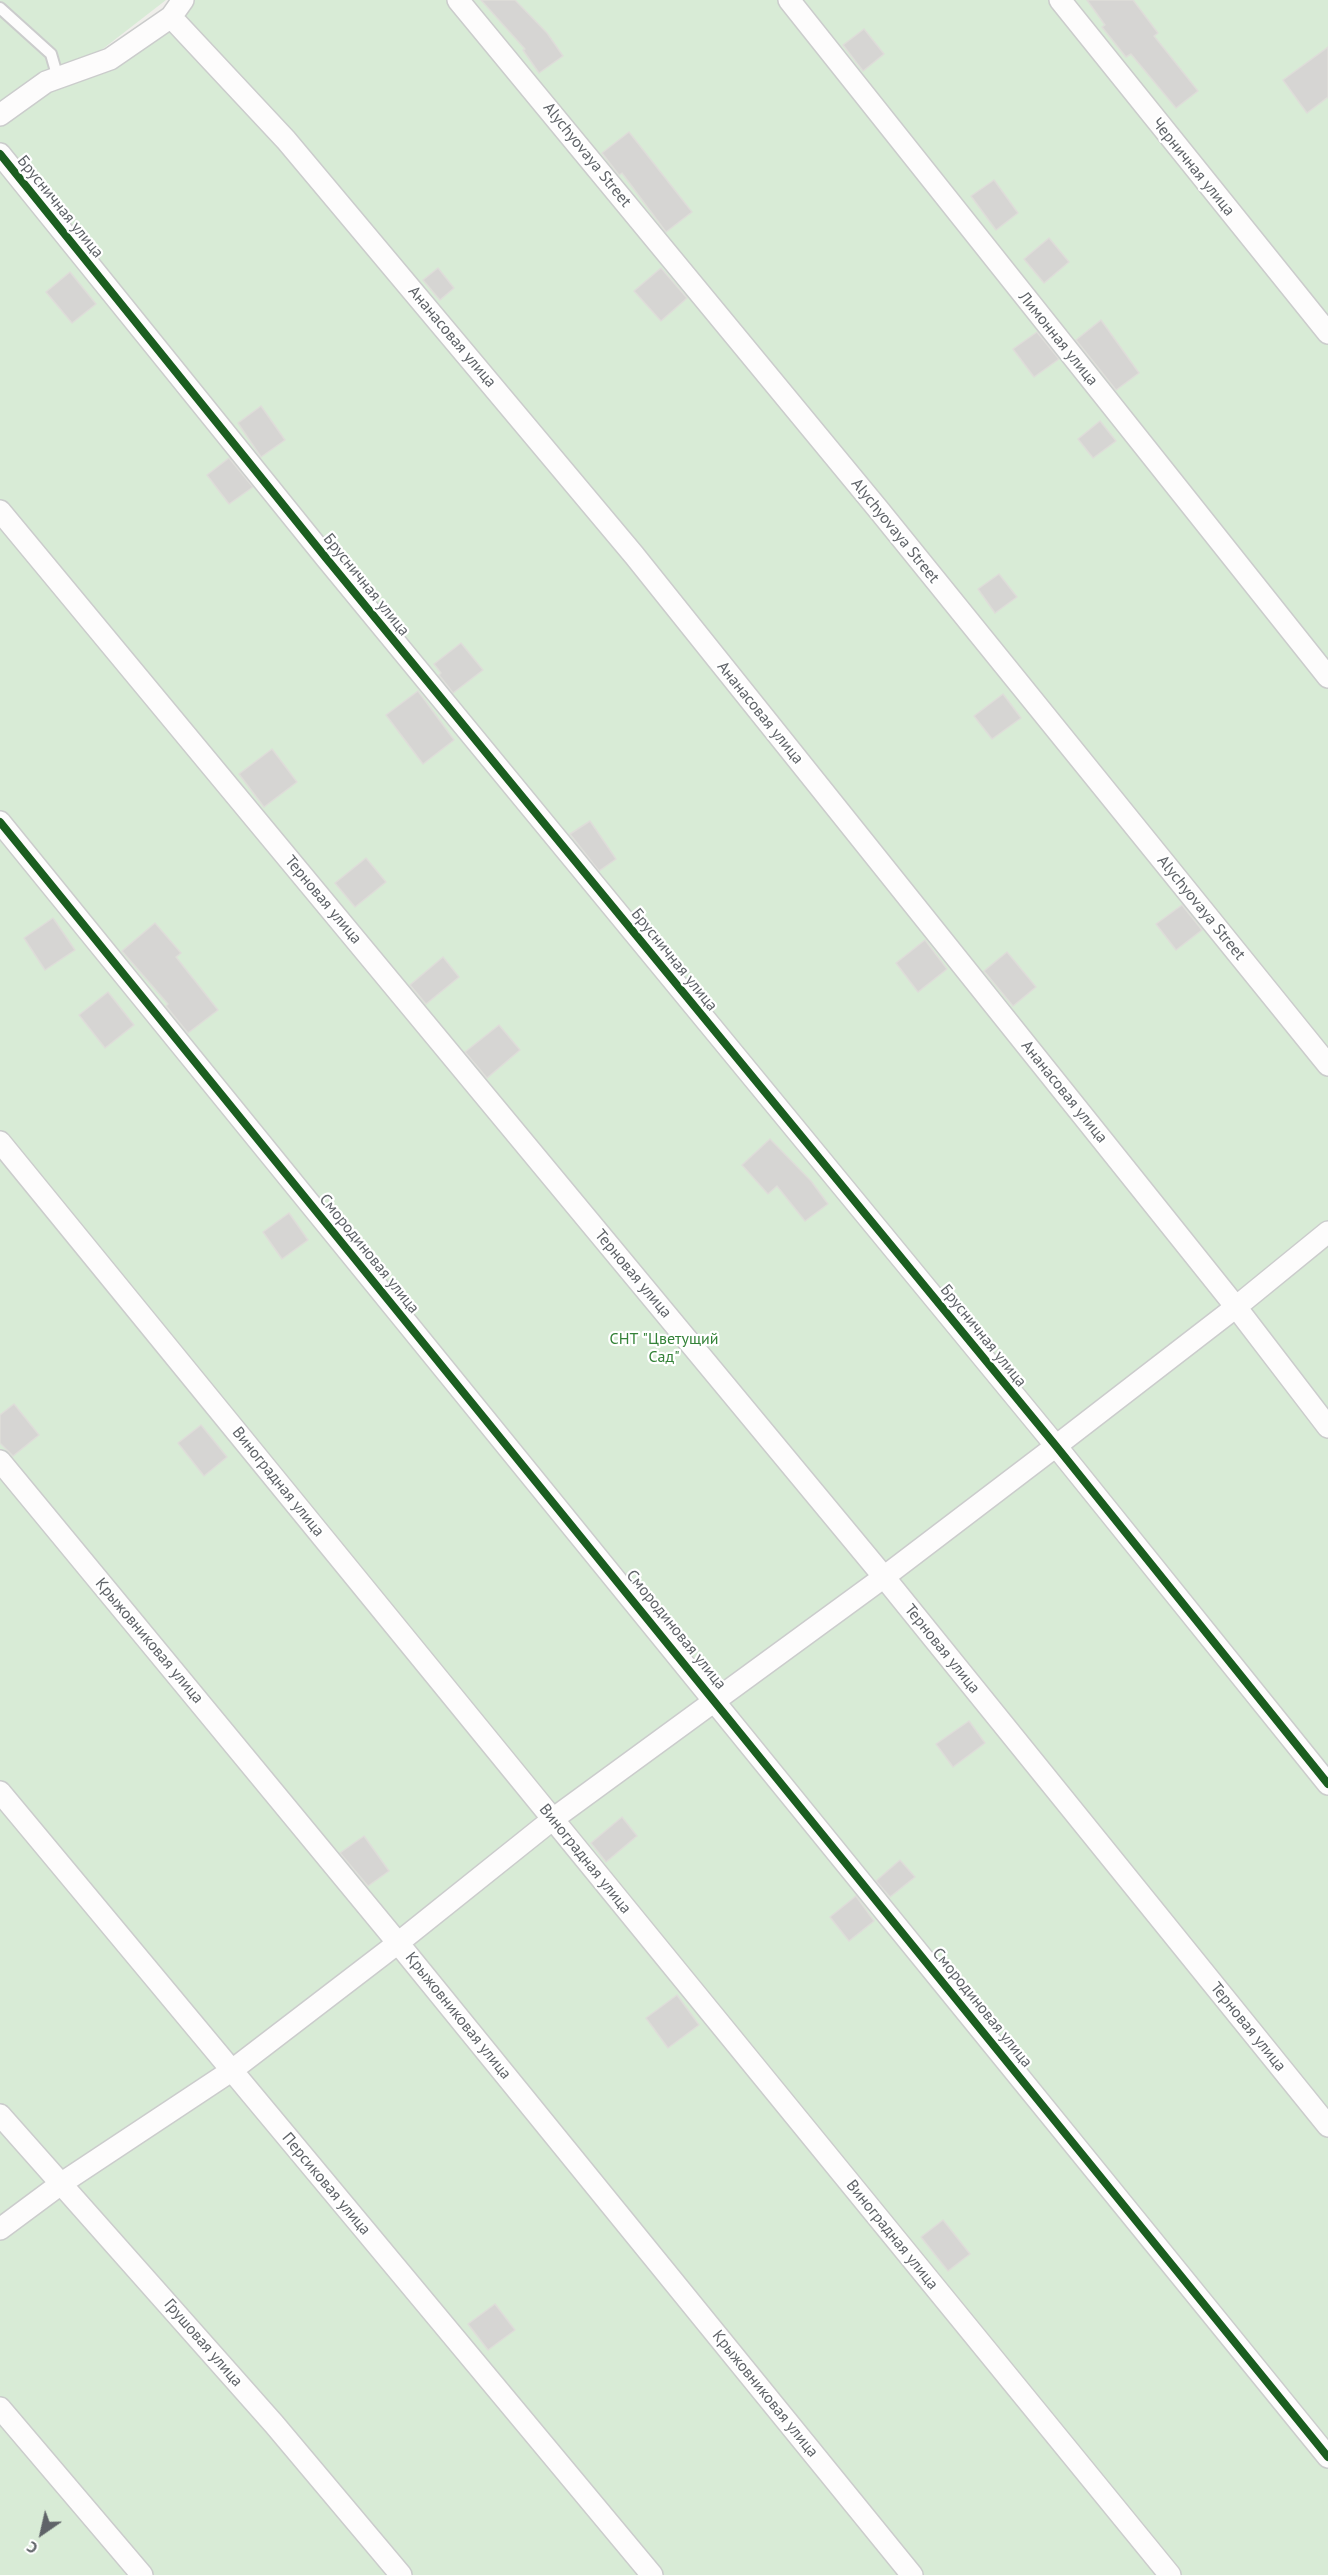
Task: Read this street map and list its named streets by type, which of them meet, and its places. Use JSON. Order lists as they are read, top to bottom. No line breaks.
{"streets":{"street":["Alychyovaya Street","Черничная улица","Брусничная улица","Ананасовая улица","Лимонная улица","Терновая улица","Смородиновая улица","Виноградная улица","Крыжовниковая улица","Персиковая улица","Грушовая улица"]},"parks":["СНТ \"Цветущий Сад\""],"north":"bottom left"}
